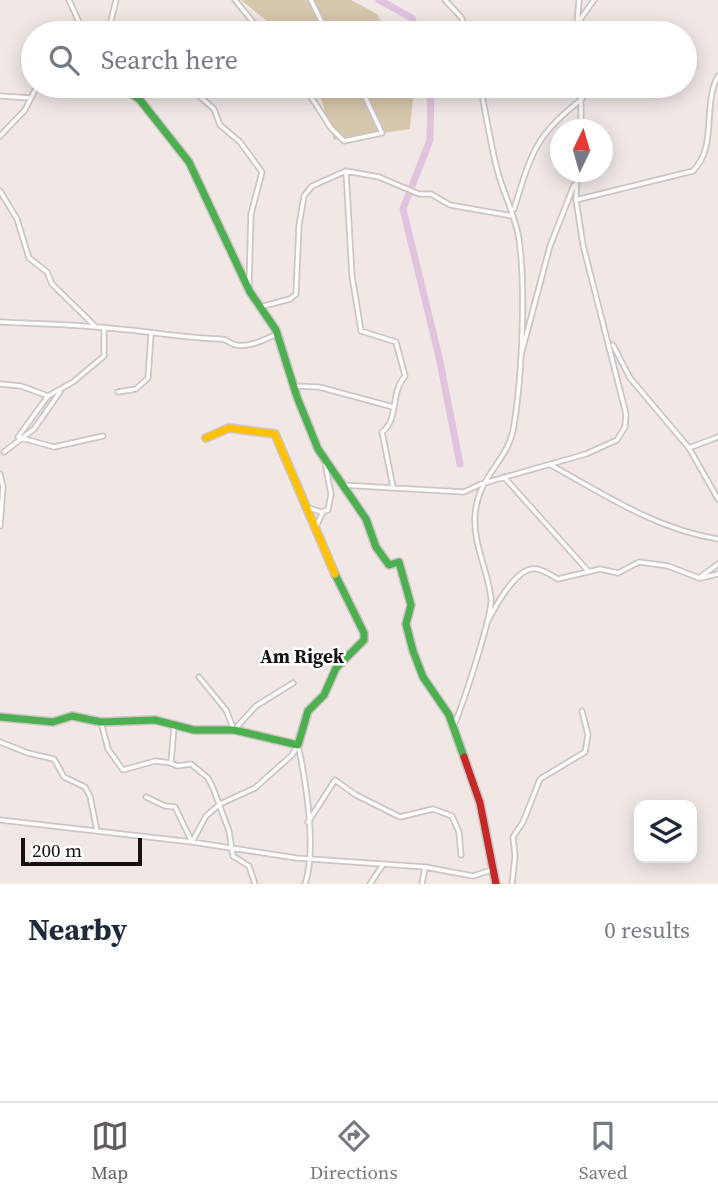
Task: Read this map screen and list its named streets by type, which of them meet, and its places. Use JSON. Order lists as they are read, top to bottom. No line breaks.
{"districts":["Am Rigek"],"scale_bar":"200 m","north":"top","page":{"search":"Search here","scale":"200 m","heading":["Nearby","0 results"],"nav":["Map","Directions","Saved"]}}
